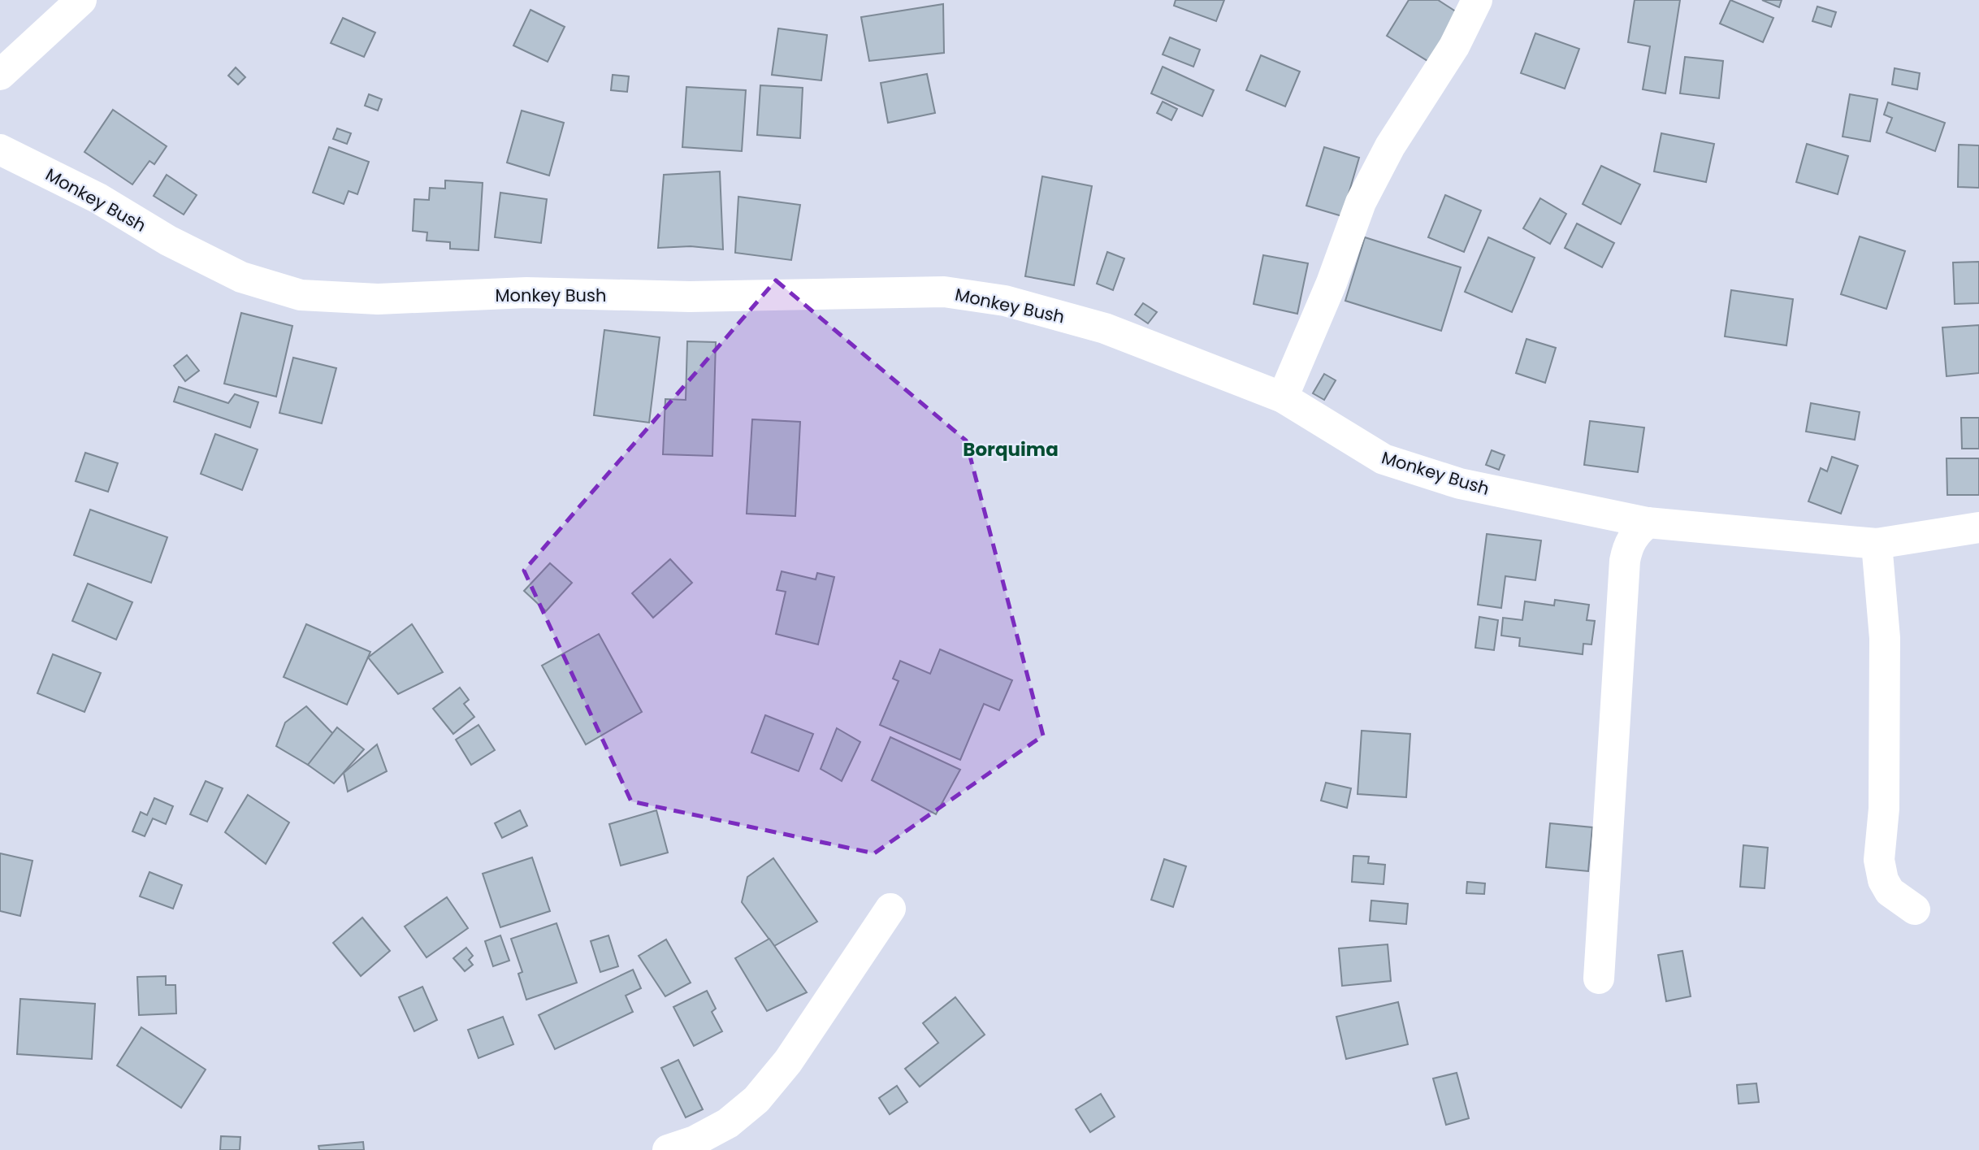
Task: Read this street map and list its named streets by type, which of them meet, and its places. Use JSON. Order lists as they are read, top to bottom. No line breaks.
{"streets":{"street":["Monkey Bush"]},"districts":["Borquima"]}
